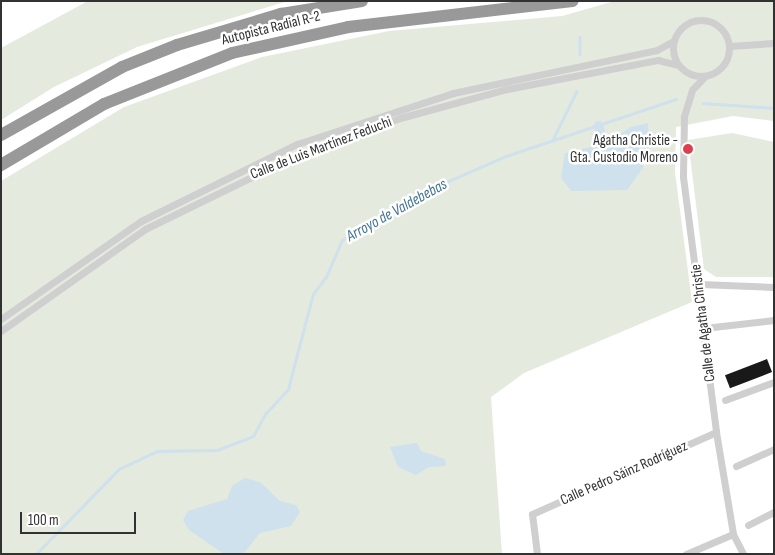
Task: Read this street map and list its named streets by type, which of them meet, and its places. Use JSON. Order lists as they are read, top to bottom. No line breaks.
{"streets":{"highway":["Autopista Radial R-2"],"street":["Calle de Luis Martínez Feduchi","Calle de Agatha Christie","Calle Pedro Sáinz Rodríguez"]},"crossings":[["Calle de Luis Martínez Feduchi","Calle de Agatha Christie"],["Calle de Agatha Christie","Calle Pedro Sáinz Rodríguez"]],"water":["Arroyo de Valdebebas"],"places":["Agatha Christie - Gta. Custodio Moreno"],"scale_bar":"100 m"}
